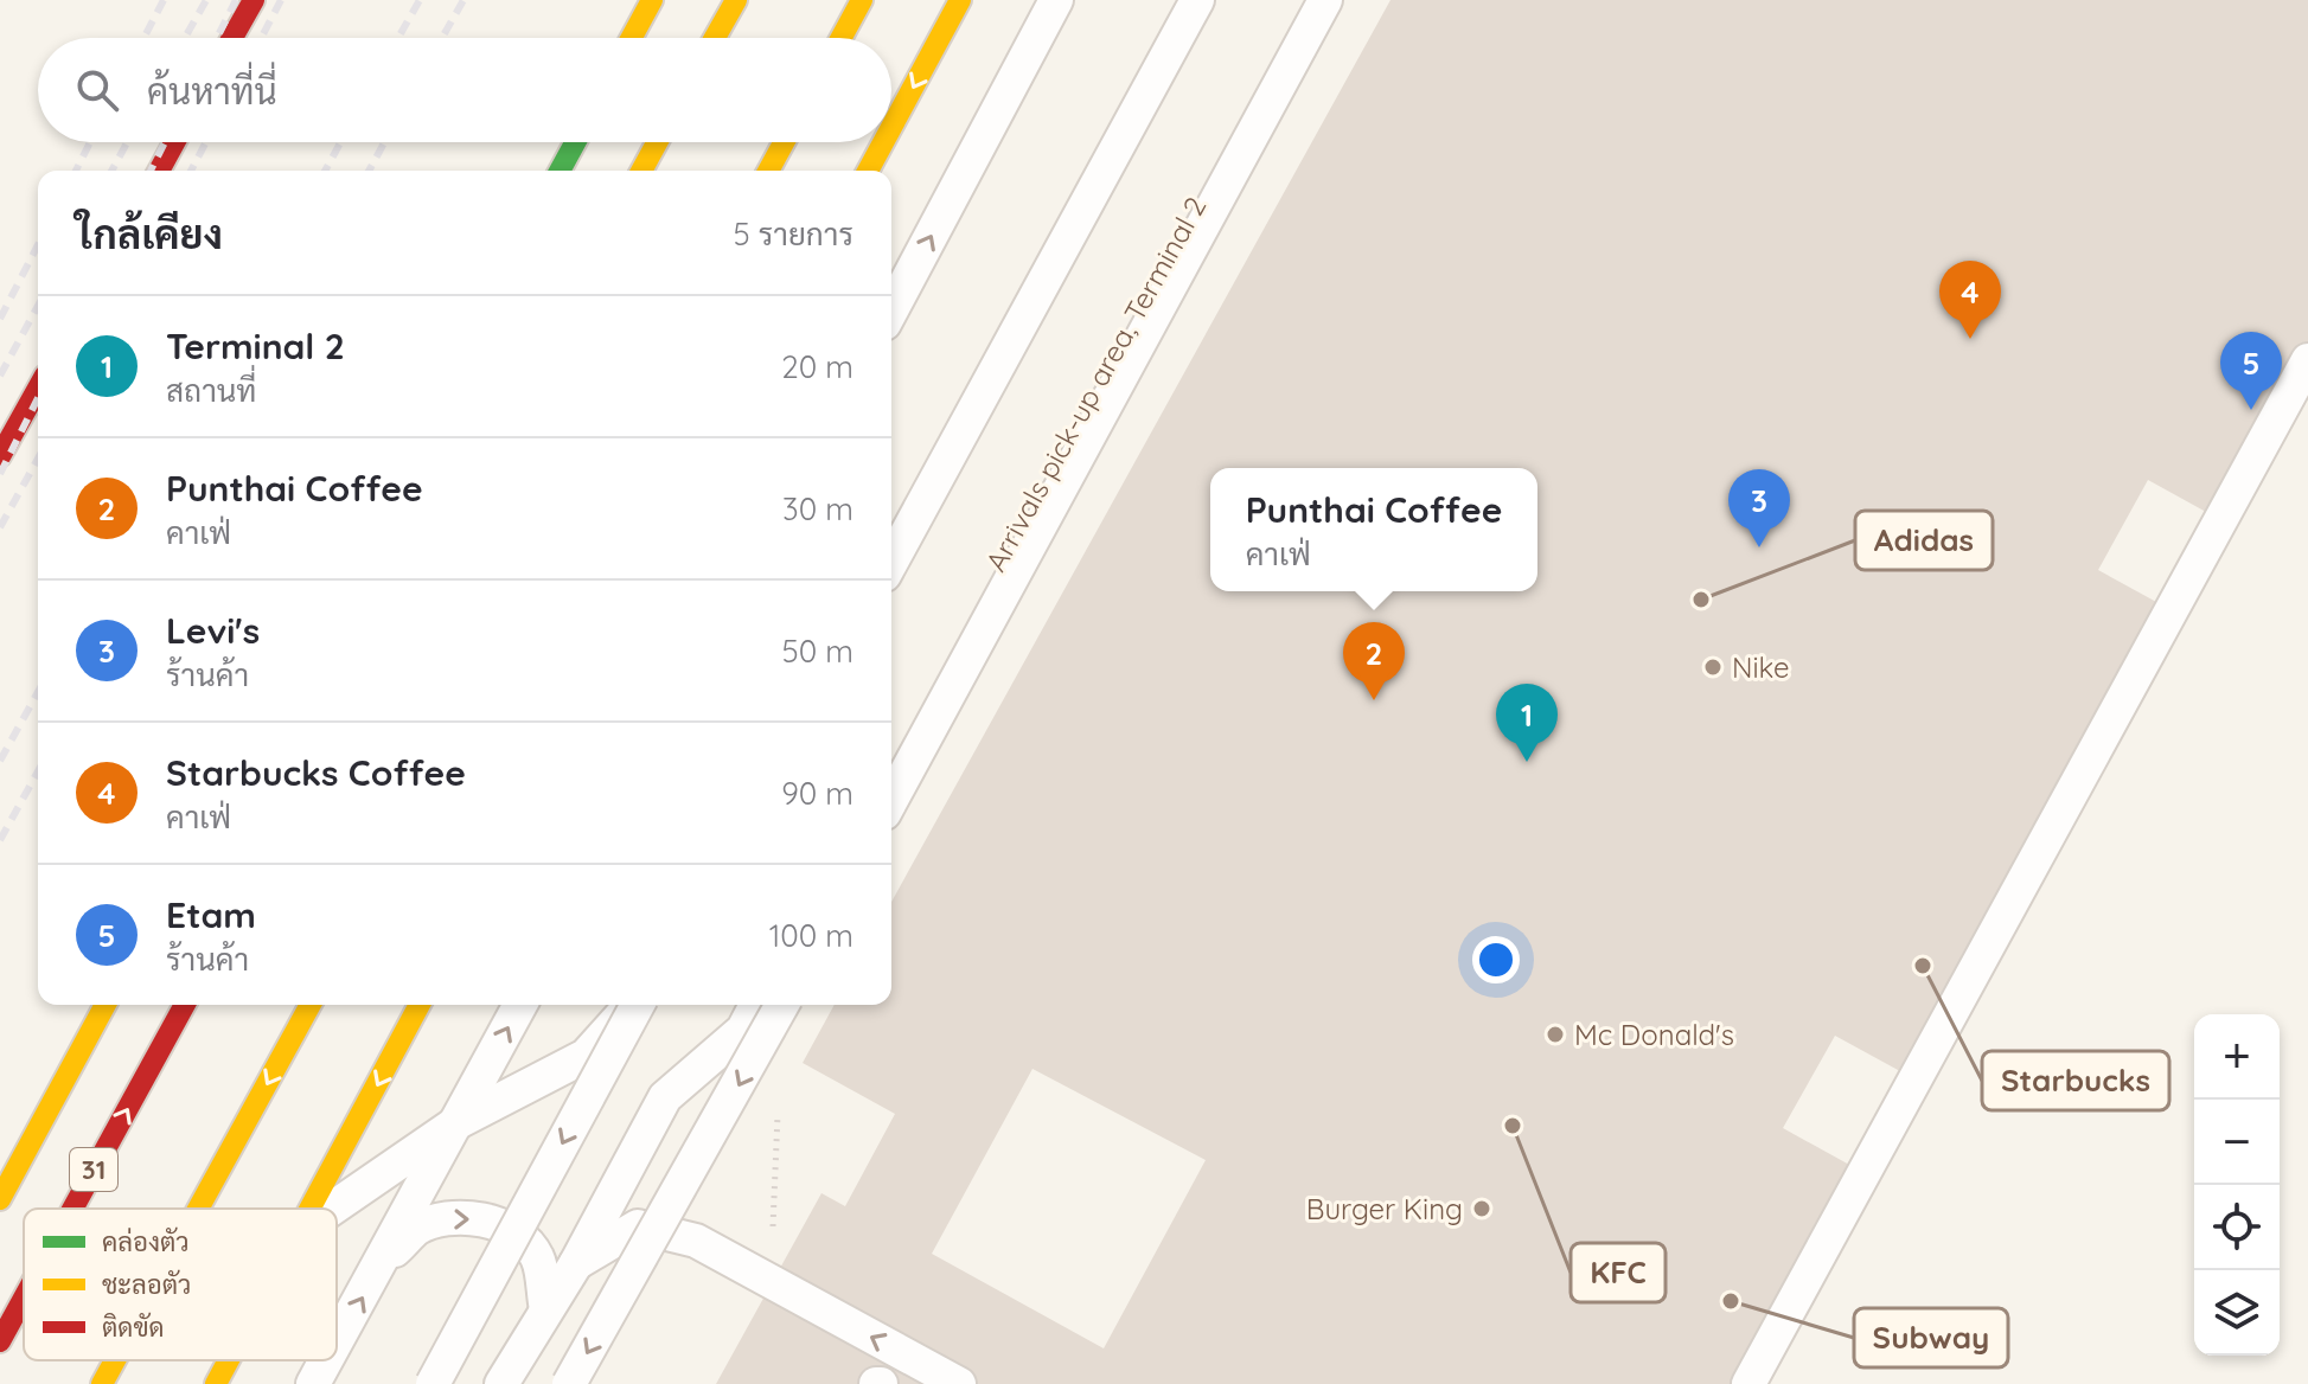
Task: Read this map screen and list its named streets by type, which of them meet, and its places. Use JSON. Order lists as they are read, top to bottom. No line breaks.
{"streets":{"main road":["31"],"lane":["Arrivals pick-up area, Terminal 2"]},"places":["Adidas","Nike","Starbucks","Mc Donald's","KFC","Burger King","Subway"],"legend":["คล่องตัว","ชะลอตัว","ติดขัด"],"page":{"search":"ค้นหาที่นี่","heading":["ใกล้เคียง","5 รายการ"],"pins":["4","5","3","2","1"],"list":[{"mark":"1","name":"Terminal 2","note":"สถานที่","value":"20 m"},{"mark":"2","name":"Punthai Coffee","note":"คาเฟ่","value":"30 m"},{"mark":"3","name":"Levi's","note":"ร้านค้า","value":"50 m"},{"mark":"4","name":"Starbucks Coffee","note":"คาเฟ่","value":"90 m"},{"mark":"5","name":"Etam","note":"ร้านค้า","value":"100 m"}],"popup":["Punthai Coffee","คาเฟ่"],"map_buttons":["+","−"]}}
